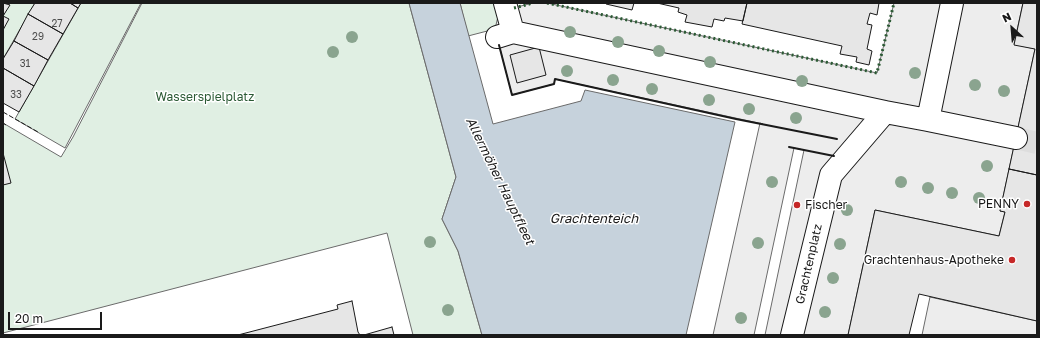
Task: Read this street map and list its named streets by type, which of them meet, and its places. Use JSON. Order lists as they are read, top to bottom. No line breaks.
{"streets":{"street":["Grachtenplatz"]},"water":["Allermöher Hauptfleet","Grachtenteich"],"parks":["Wasserspielplatz"],"places":["PENNY","Fischer","Grachtenhaus-Apotheke"],"house_numbers":["27","29","31","33"],"scale_bar":"20 m","north":"top left"}
